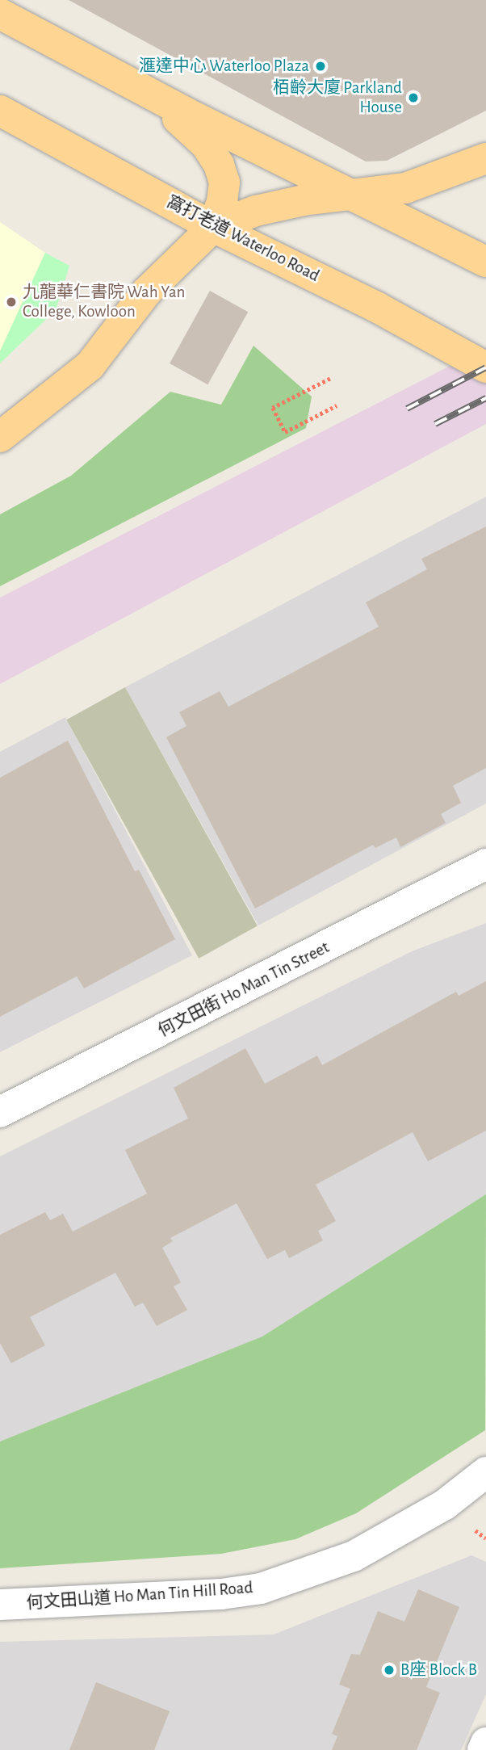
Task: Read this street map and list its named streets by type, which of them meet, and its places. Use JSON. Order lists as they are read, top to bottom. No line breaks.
{"streets":{"main road":["窩打老道 Waterloo Road"],"street":["何文田街 Ho Man Tin Street","何文田山道 Ho Man Tin Hill Road"]},"places":["滙達中心 Waterloo Plaza","栢齡大廈 Parkland House","九龍華仁書院 Wah Yan College, Kowloon","B座 Block B"]}
